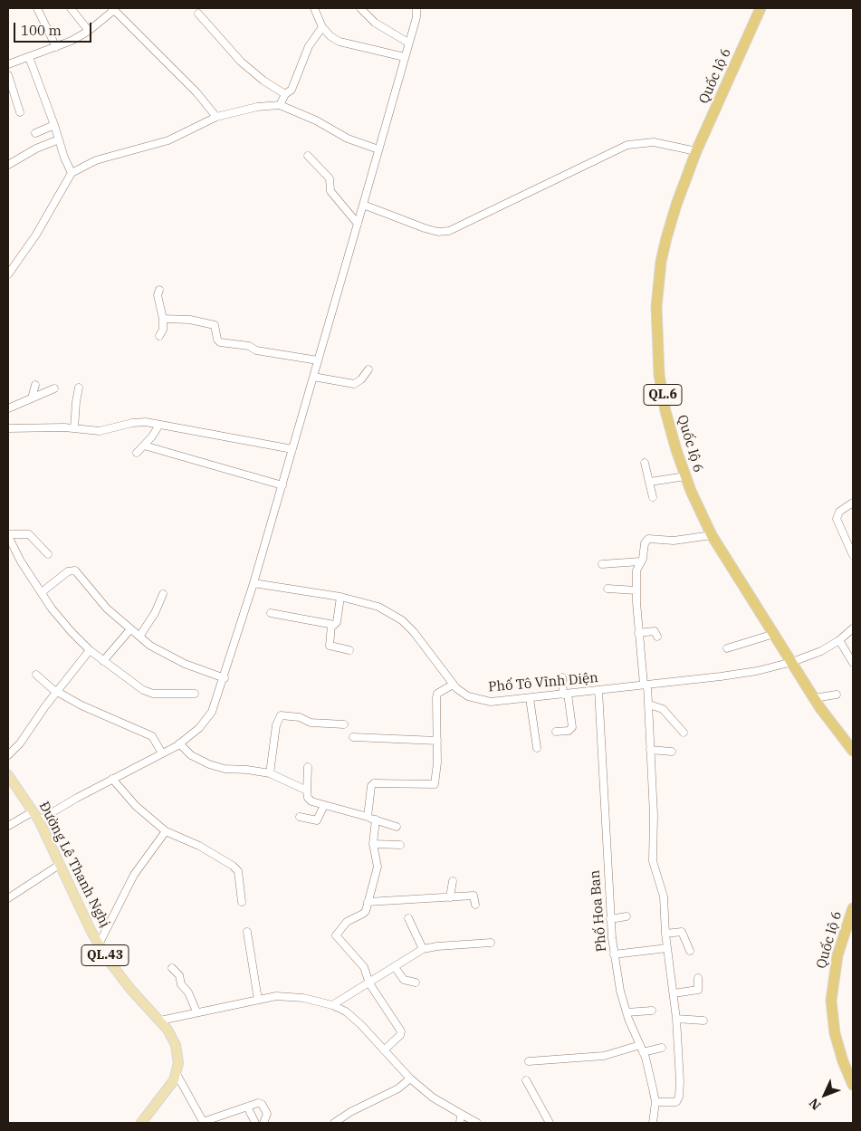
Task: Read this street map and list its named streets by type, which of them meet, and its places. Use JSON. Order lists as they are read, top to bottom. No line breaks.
{"streets":{"highway":["Quốc lộ 6","QL.6"],"main road":["Đường Lê Thanh Nghị","QL.43"],"street":["Phố Tô Vĩnh Diện","Phố Hoa Ban"]},"crossings":[["Quốc lộ 6","Phố Tô Vĩnh Diện"],["Phố Tô Vĩnh Diện","Phố Hoa Ban"]],"scale_bar":"100 m","north":"bottom left"}
